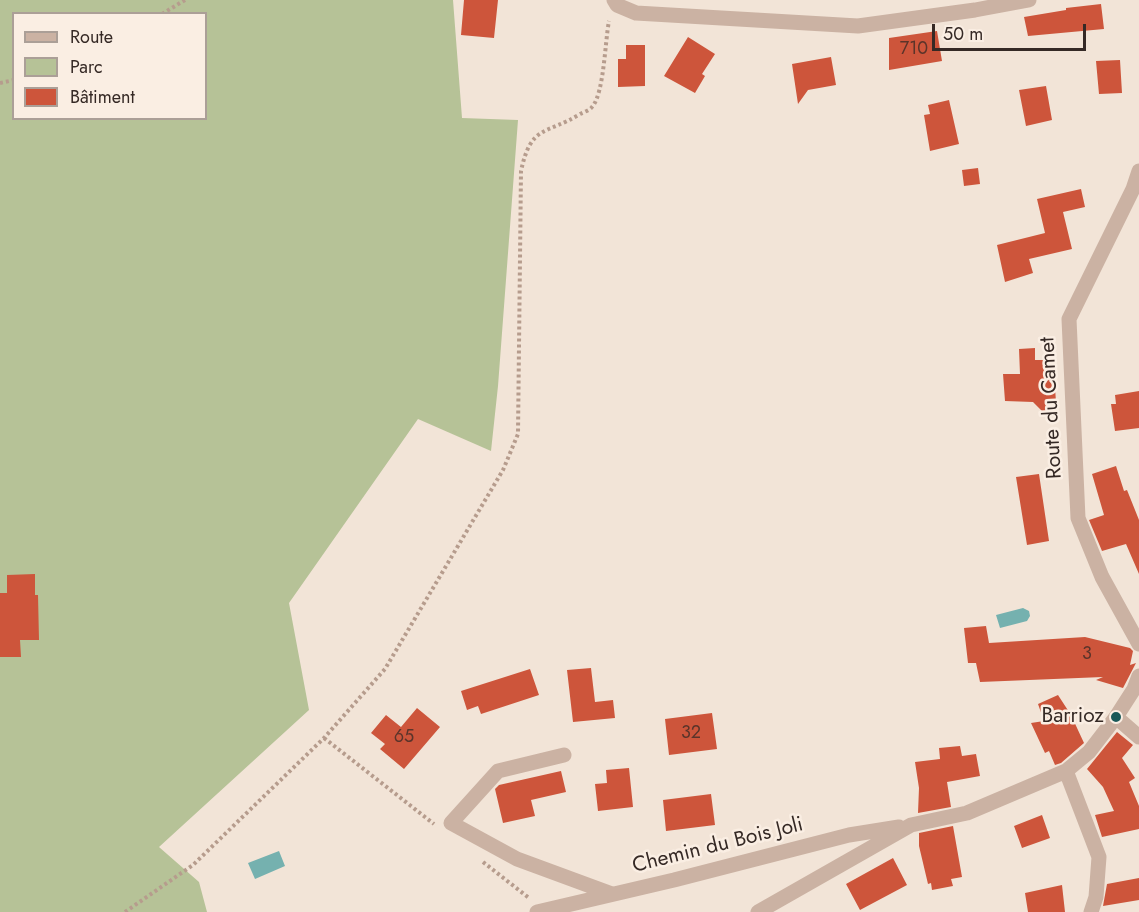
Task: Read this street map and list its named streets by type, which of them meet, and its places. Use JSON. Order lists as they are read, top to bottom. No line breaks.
{"streets":{"street":["Route du Camet","Chemin du Bois Joli"]},"places":["Barrioz"],"house_numbers":["710","3","32","65"],"legend":["Route","Parc","Bâtiment"],"scale_bar":"50 m"}
